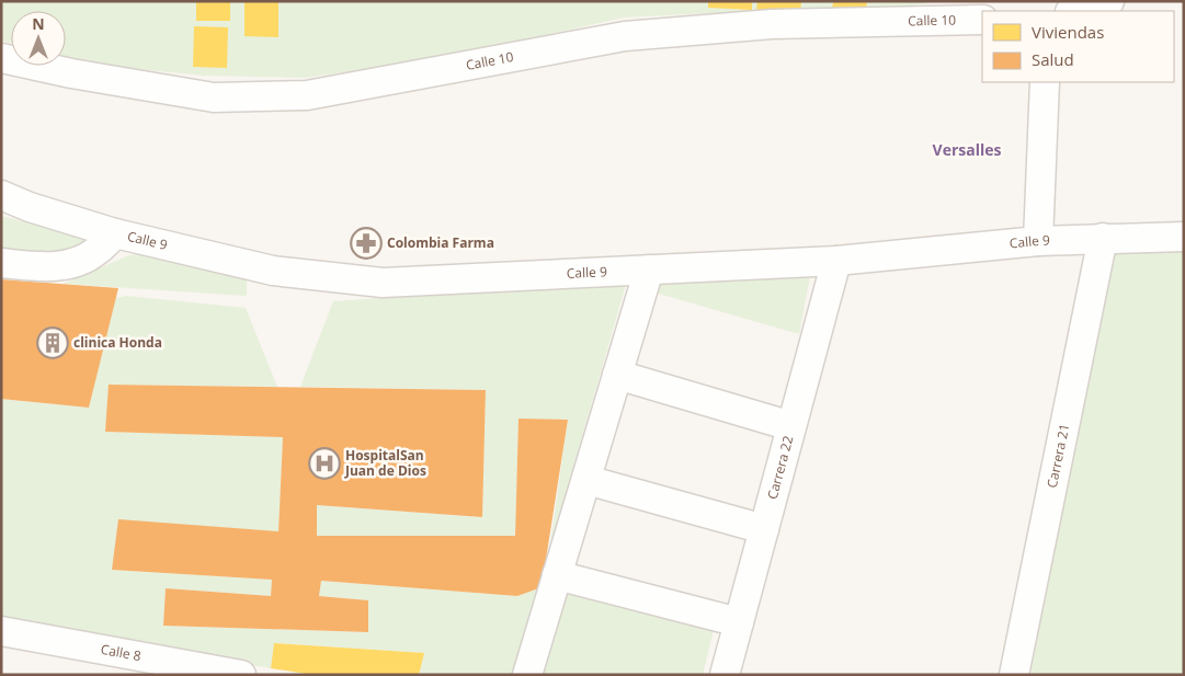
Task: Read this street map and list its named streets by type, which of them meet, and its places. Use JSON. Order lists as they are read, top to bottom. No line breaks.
{"streets":{"street":["Calle 10","Calle 9","Carrera 21","Carrera 22","Calle 8"]},"crossings":[["Calle 9","Carrera 21"],["Calle 9","Carrera 22"]],"districts":["Versalles"],"places":{"pharmacy":["Colombia Farma"],"building":["clinica Honda"],"hospital":["HospitalSan Juan de Dios"]},"legend":["Viviendas","Salud"],"north":"top"}
